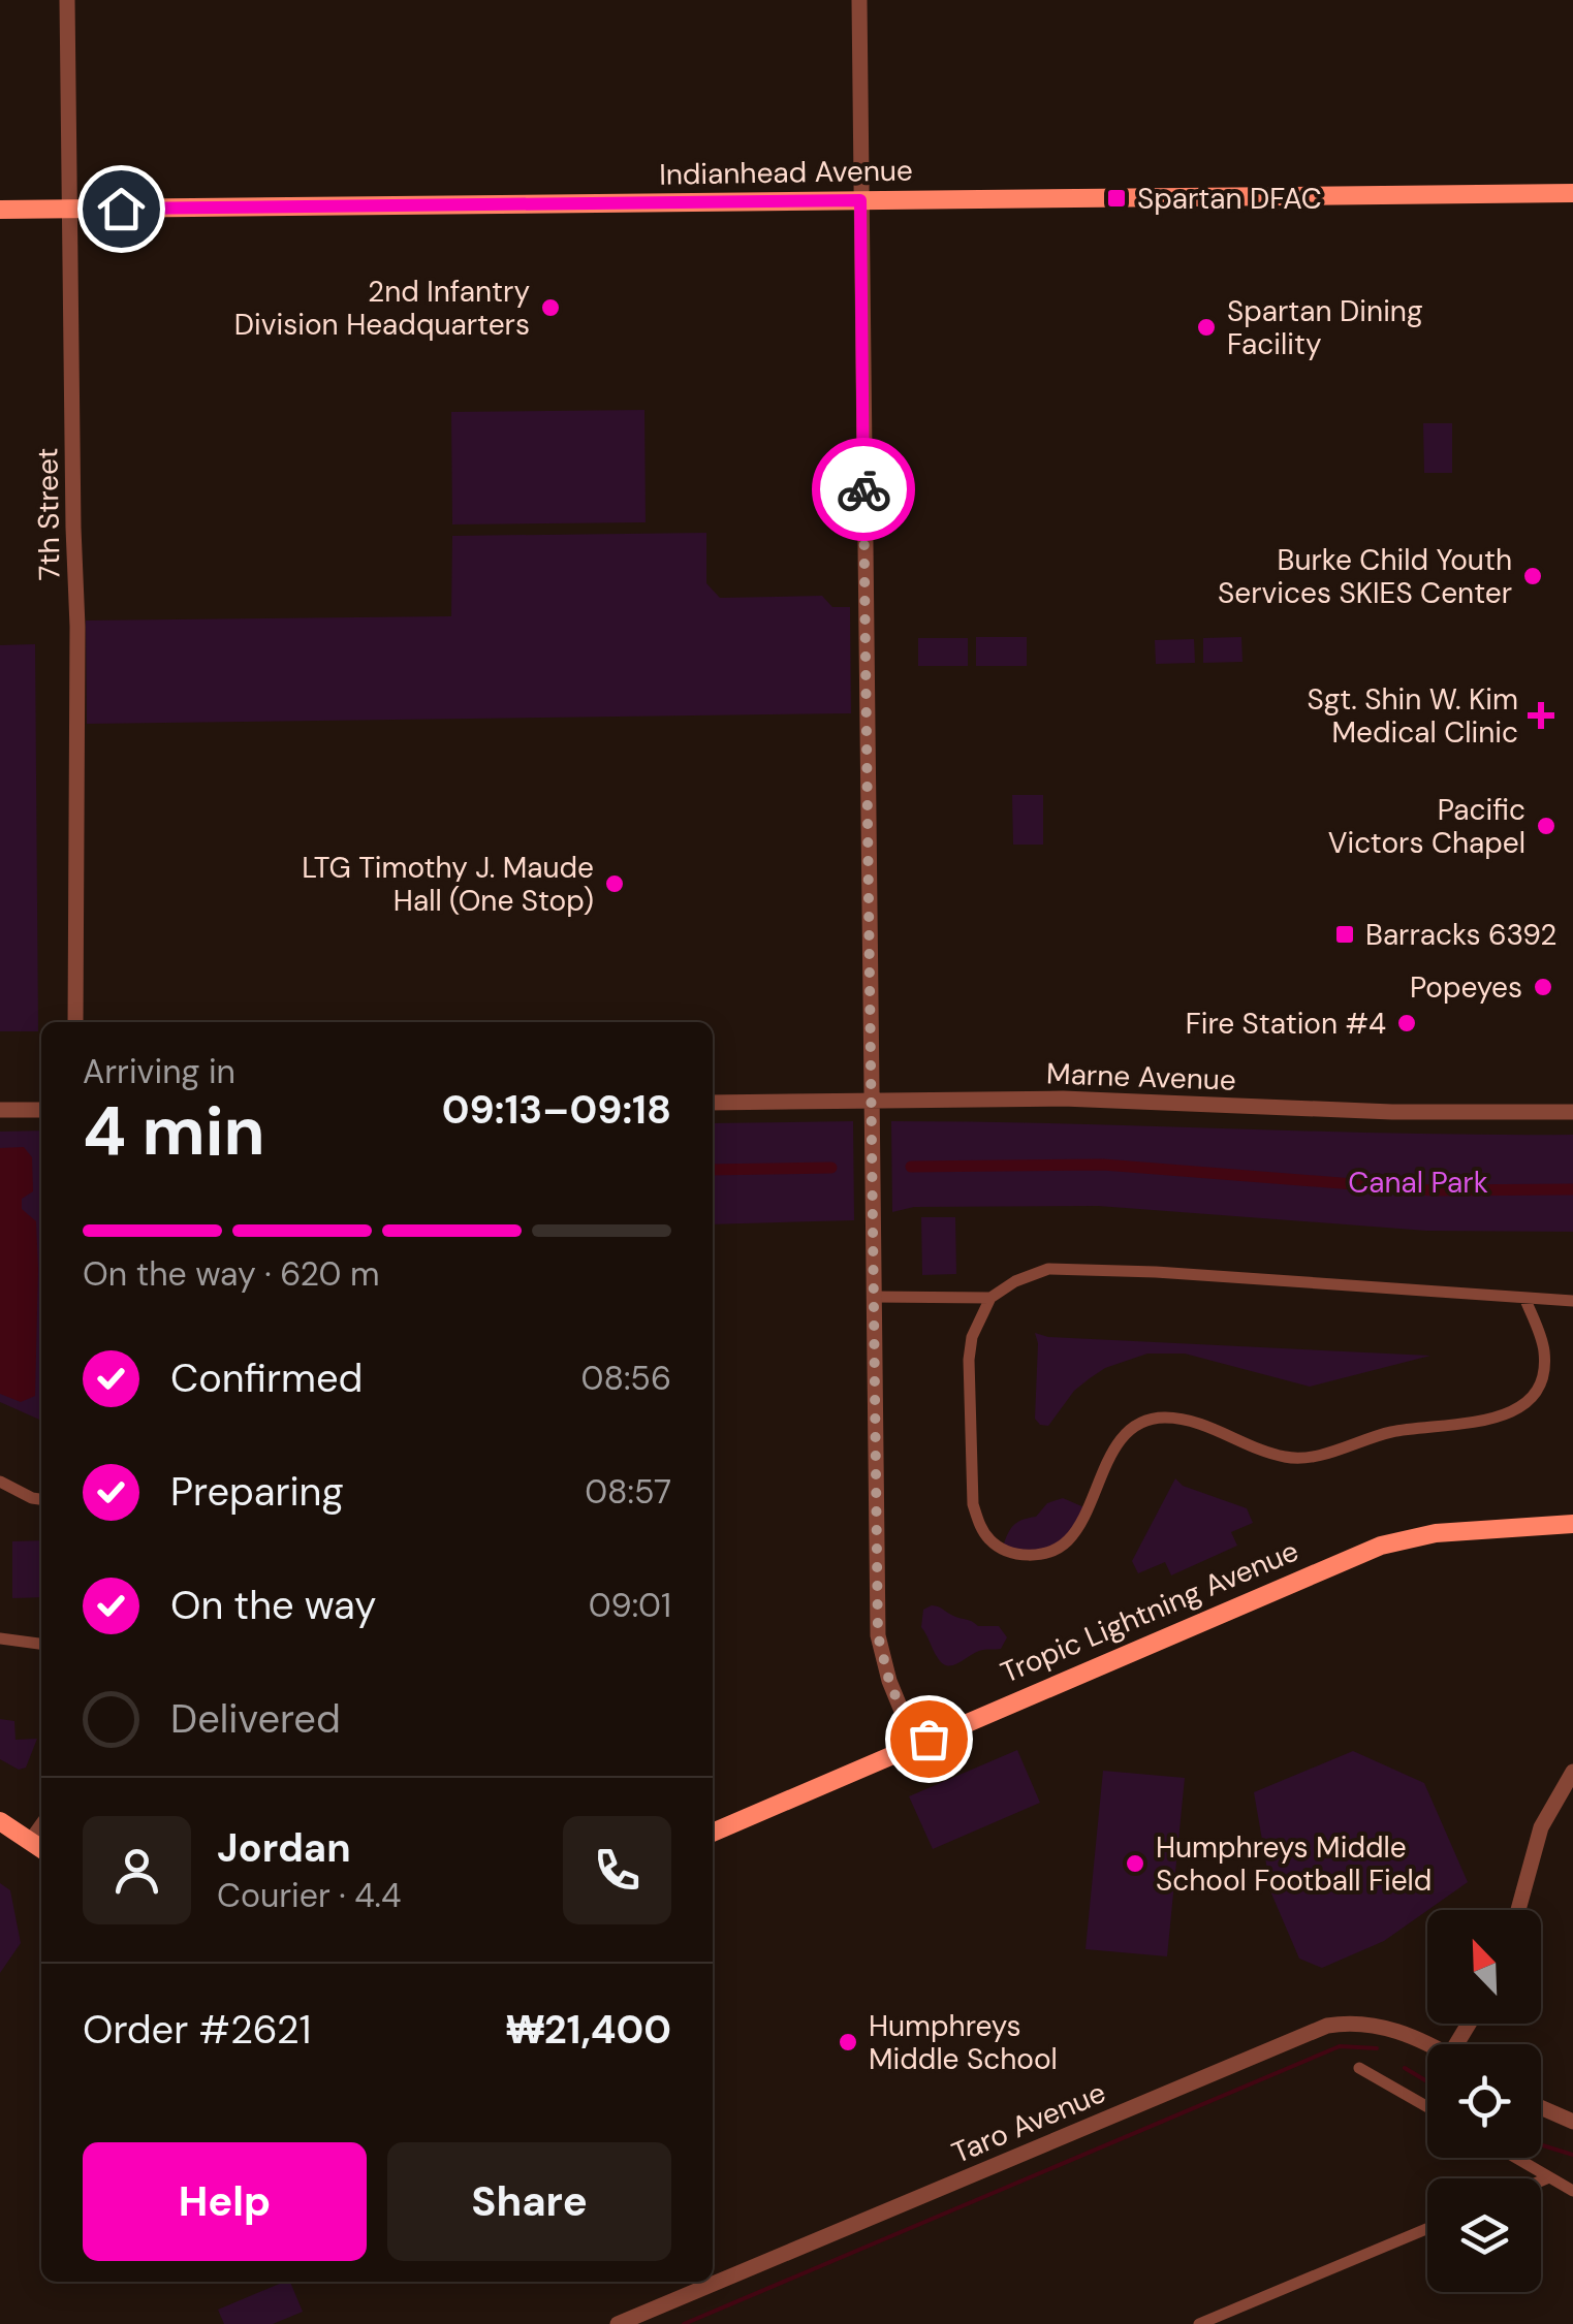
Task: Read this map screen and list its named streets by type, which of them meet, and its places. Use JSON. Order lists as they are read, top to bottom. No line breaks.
{"streets":{"main road":["Indianhead Avenue","Tropic Lightning Avenue"],"street":["7th Street","Marne Avenue","Taro Avenue"]},"crossings":[["Indianhead Avenue","7th Street"]],"parks":["Canal Park"],"places":{"transit":["Spartan DFAC","Barracks 6392"],"other":["2nd Infantry Division Headquarters","Spartan Dining Facility","Burke Child Youth Services SKIES Center","Pacific Victors Chapel","LTG Timothy J. Maude Hall (One Stop)","Popeyes","Fire Station #4","Humphreys Middle School Football Field","Humphreys Middle School"],"health":["Sgt. Shin W. Kim Medical Clinic"]},"north":"top left","page":{"heading":["4 min","Arriving in","09:13–09:18"],"panel":["Jordan","Courier · 4.4","Order #2621","₩21,400"],"bar":"On the way · 620 m","list":[["Confirmed","08:56"],["Preparing","08:57"],["On the way","09:01"],"Delivered"],"buttons":["Help","Share"]}}
